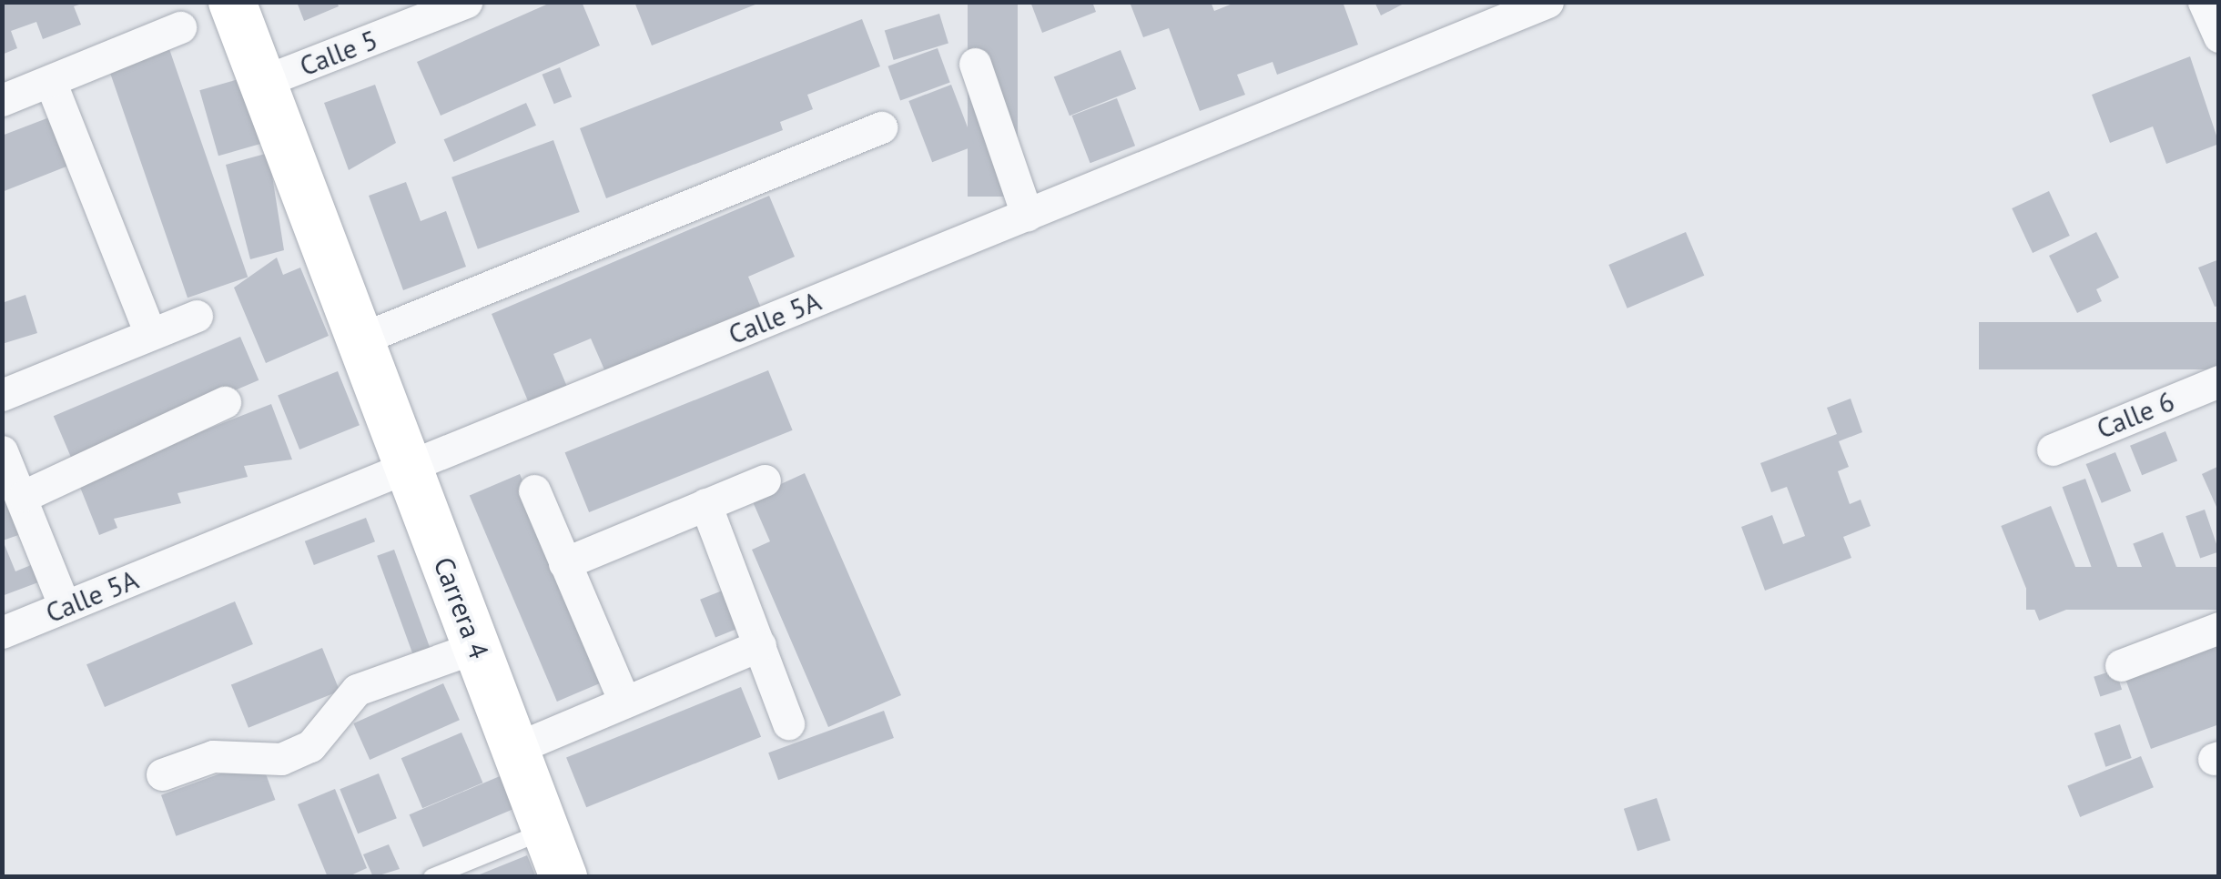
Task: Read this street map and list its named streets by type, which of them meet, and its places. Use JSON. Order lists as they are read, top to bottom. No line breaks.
{"streets":{"street":["Calle 5","Calle 5A","Calle 6","Carrera 4"]},"crossings":[["Calle 5","Carrera 4"],["Calle 5A","Carrera 4"]]}
